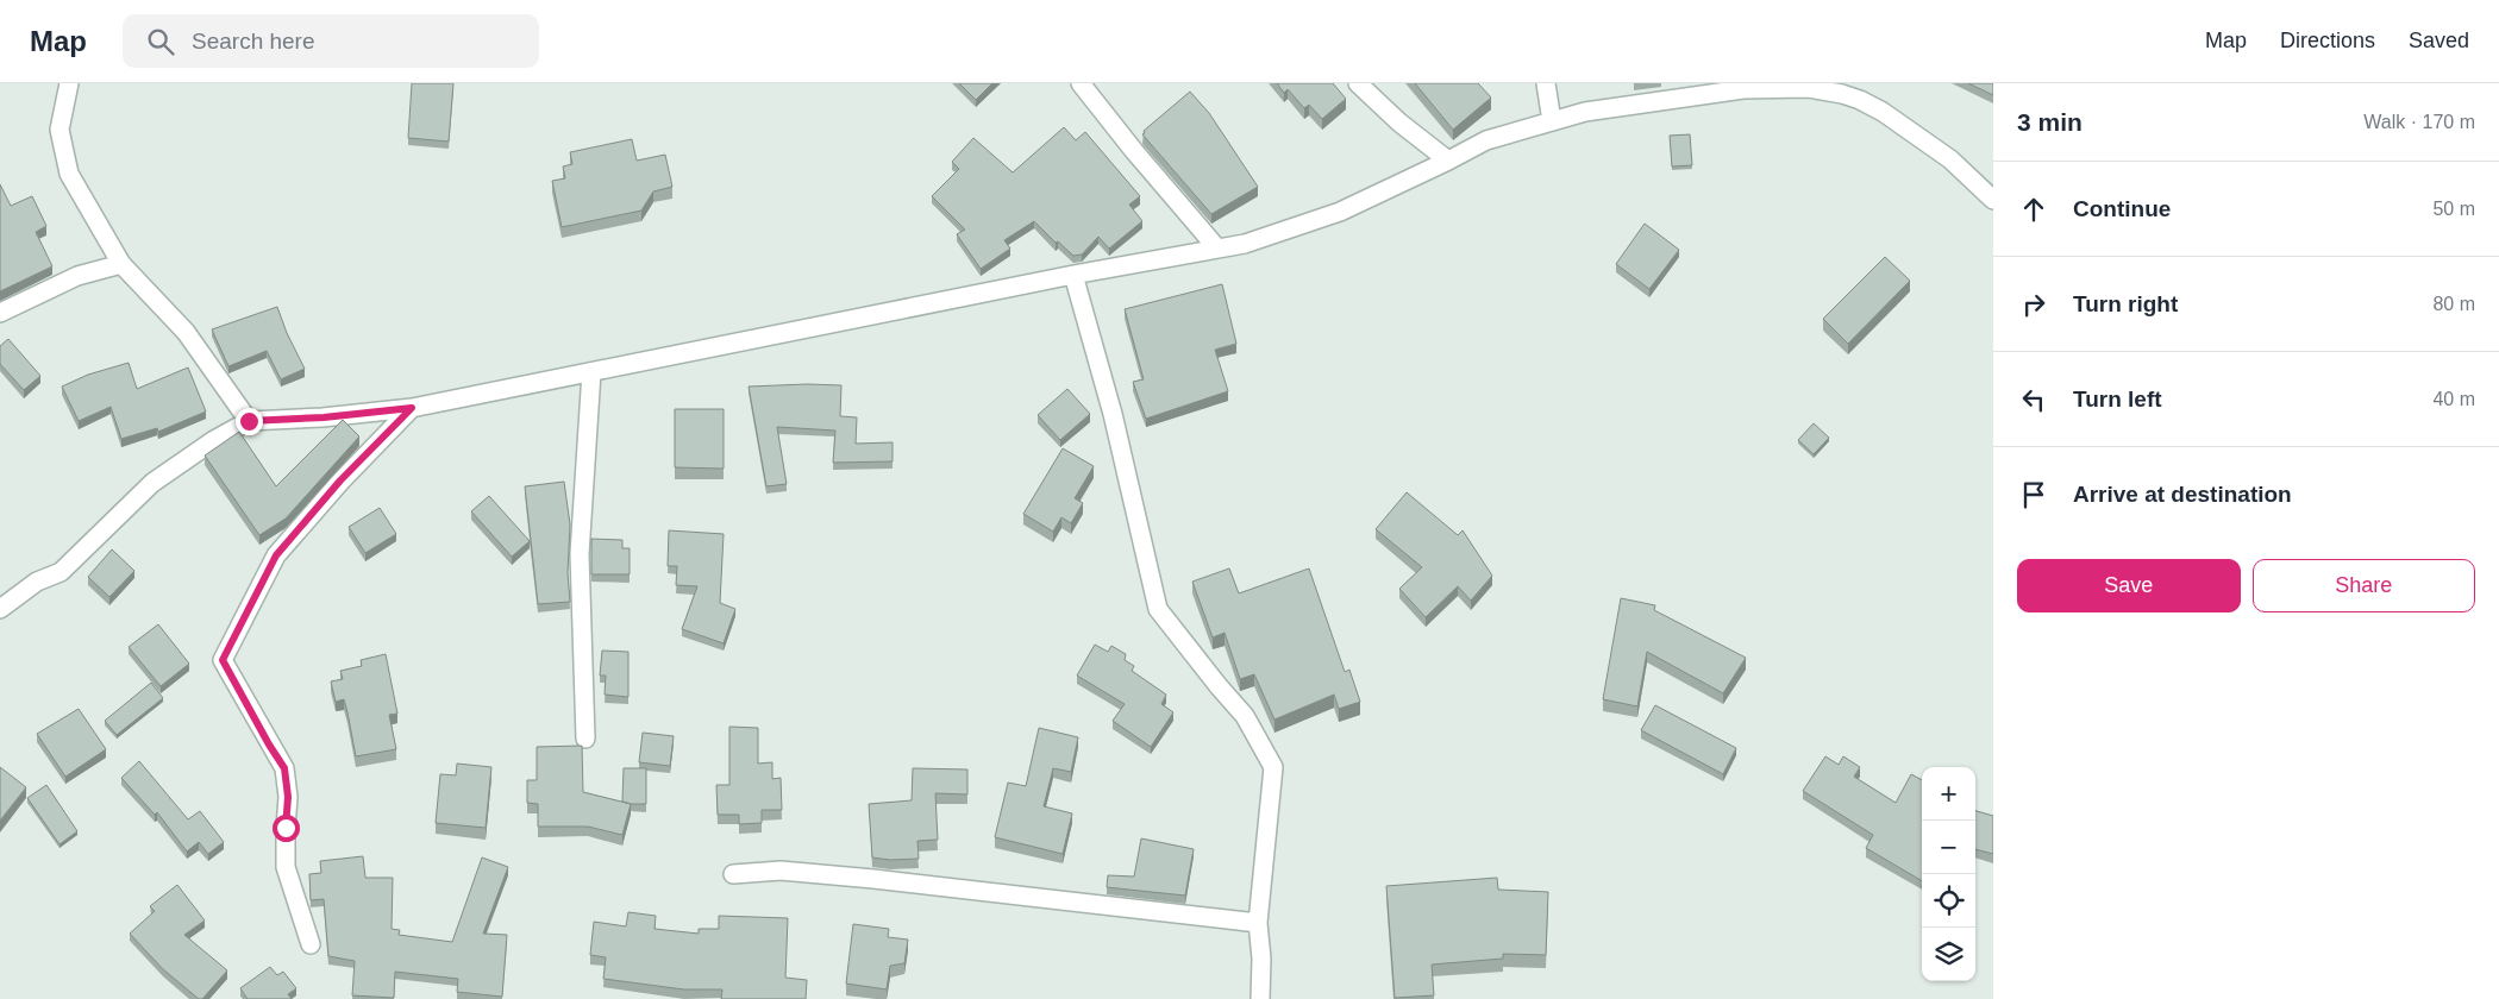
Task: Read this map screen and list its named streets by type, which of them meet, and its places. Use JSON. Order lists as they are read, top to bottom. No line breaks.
{"page":{"header":"Map","search":"Search here","nav":["Map","Directions","Saved"],"heading":["3 min","Walk · 170 m"],"list":[["Continue","50 m"],["Turn right","80 m"],["Turn left","40 m"],"Arrive at destination"],"buttons":["Save","Share"],"map_buttons":["+","−"]}}
